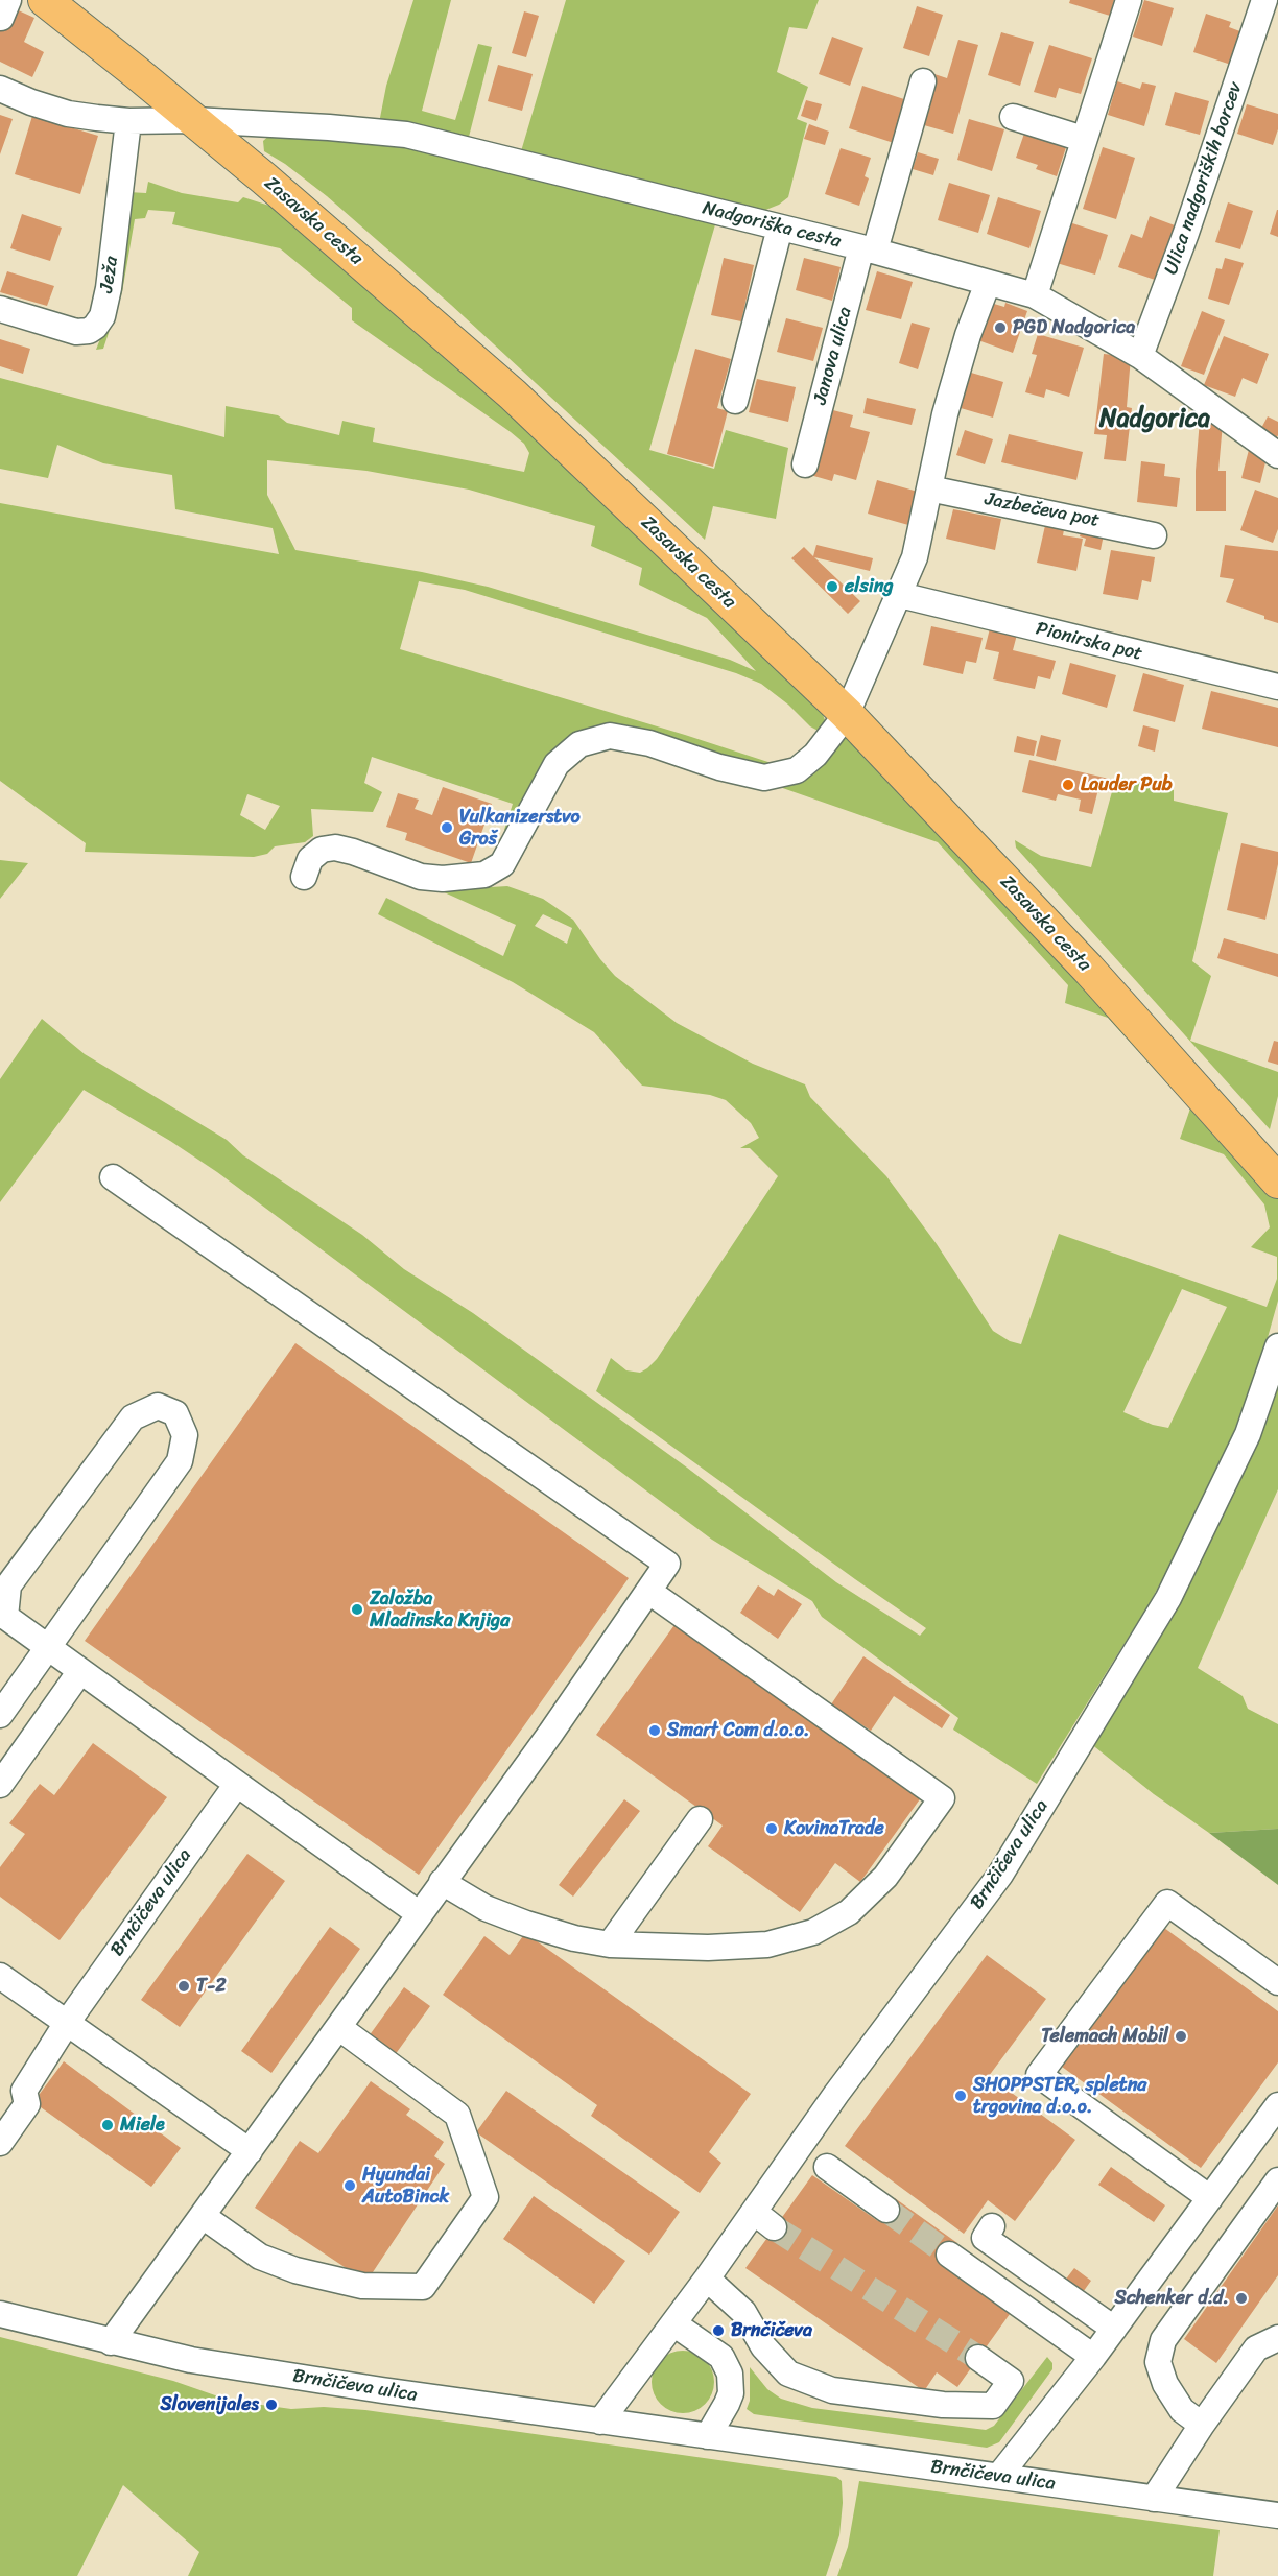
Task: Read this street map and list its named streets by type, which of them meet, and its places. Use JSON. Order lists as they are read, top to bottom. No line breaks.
{"streets":{"main road":["Zasavska cesta"],"street":["Ulica nadgoriških borcev","Nadgoriška cesta","Ježa","Janova ulica","Jazbečeva pot","Pionirska pot","Brnčičeva ulica"]},"crossings":[["Ulica nadgoriških borcev","Nadgoriška cesta"],["Zasavska cesta","Nadgoriška cesta"],["Nadgoriška cesta","Janova ulica"]],"districts":["Nadgorica"],"places":["PGD Nadgorica","elsing","Lauder Pub","Vulkanizerstvo Groš","Založba Mladinska Knjiga","Smart Com d.o.o.","KovinaTrade","T-2","Telemach Mobil","SHOPPSTER, spletna trgovina d.o.o.","Miele","Hyundai AutoBinck","Schenker d.d.","Brnčičeva","Slovenijales"]}
